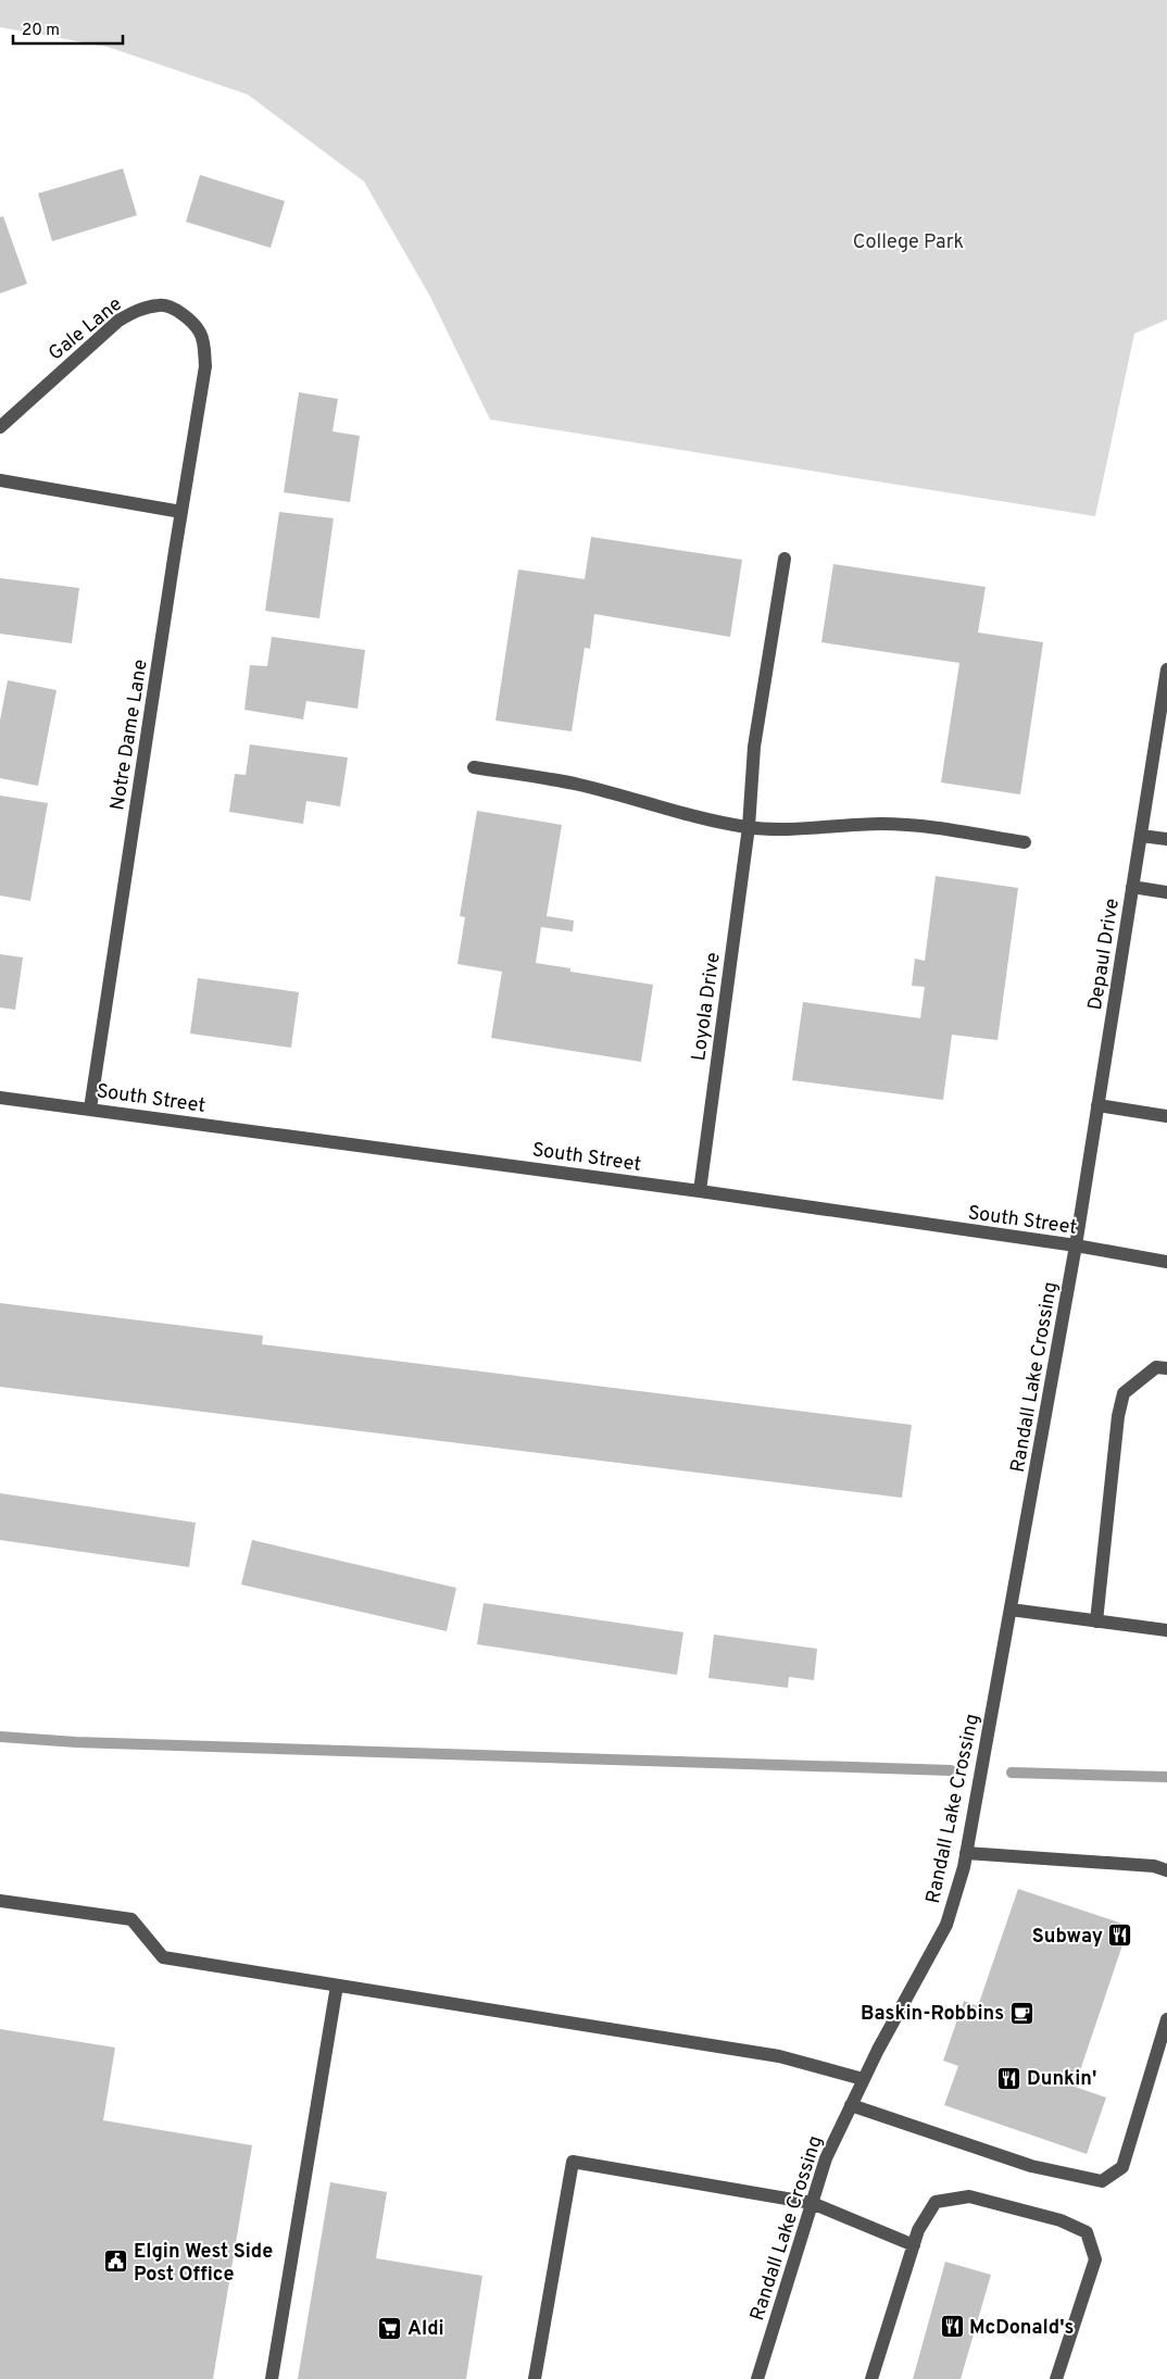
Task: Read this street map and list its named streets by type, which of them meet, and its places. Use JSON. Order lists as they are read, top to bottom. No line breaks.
{"streets":{"street":["Gale Lane","Notre Dame Lane","Depaul Drive","Loyola Drive","South Street","Randall Lake Crossing"]},"crossings":[["Gale Lane","Notre Dame Lane"],["Notre Dame Lane","South Street"],["Depaul Drive","South Street"],["Depaul Drive","Randall Lake Crossing"],["Loyola Drive","South Street"],["South Street","Randall Lake Crossing"]],"parks":["College Park"],"places":{"restaurant":["Subway","Dunkin'","McDonald's"],"cafe":["Baskin-Robbins"],"public building":["Elgin West Side Post Office"],"supermarket":["Aldi"]},"scale_bar":"20 m"}
